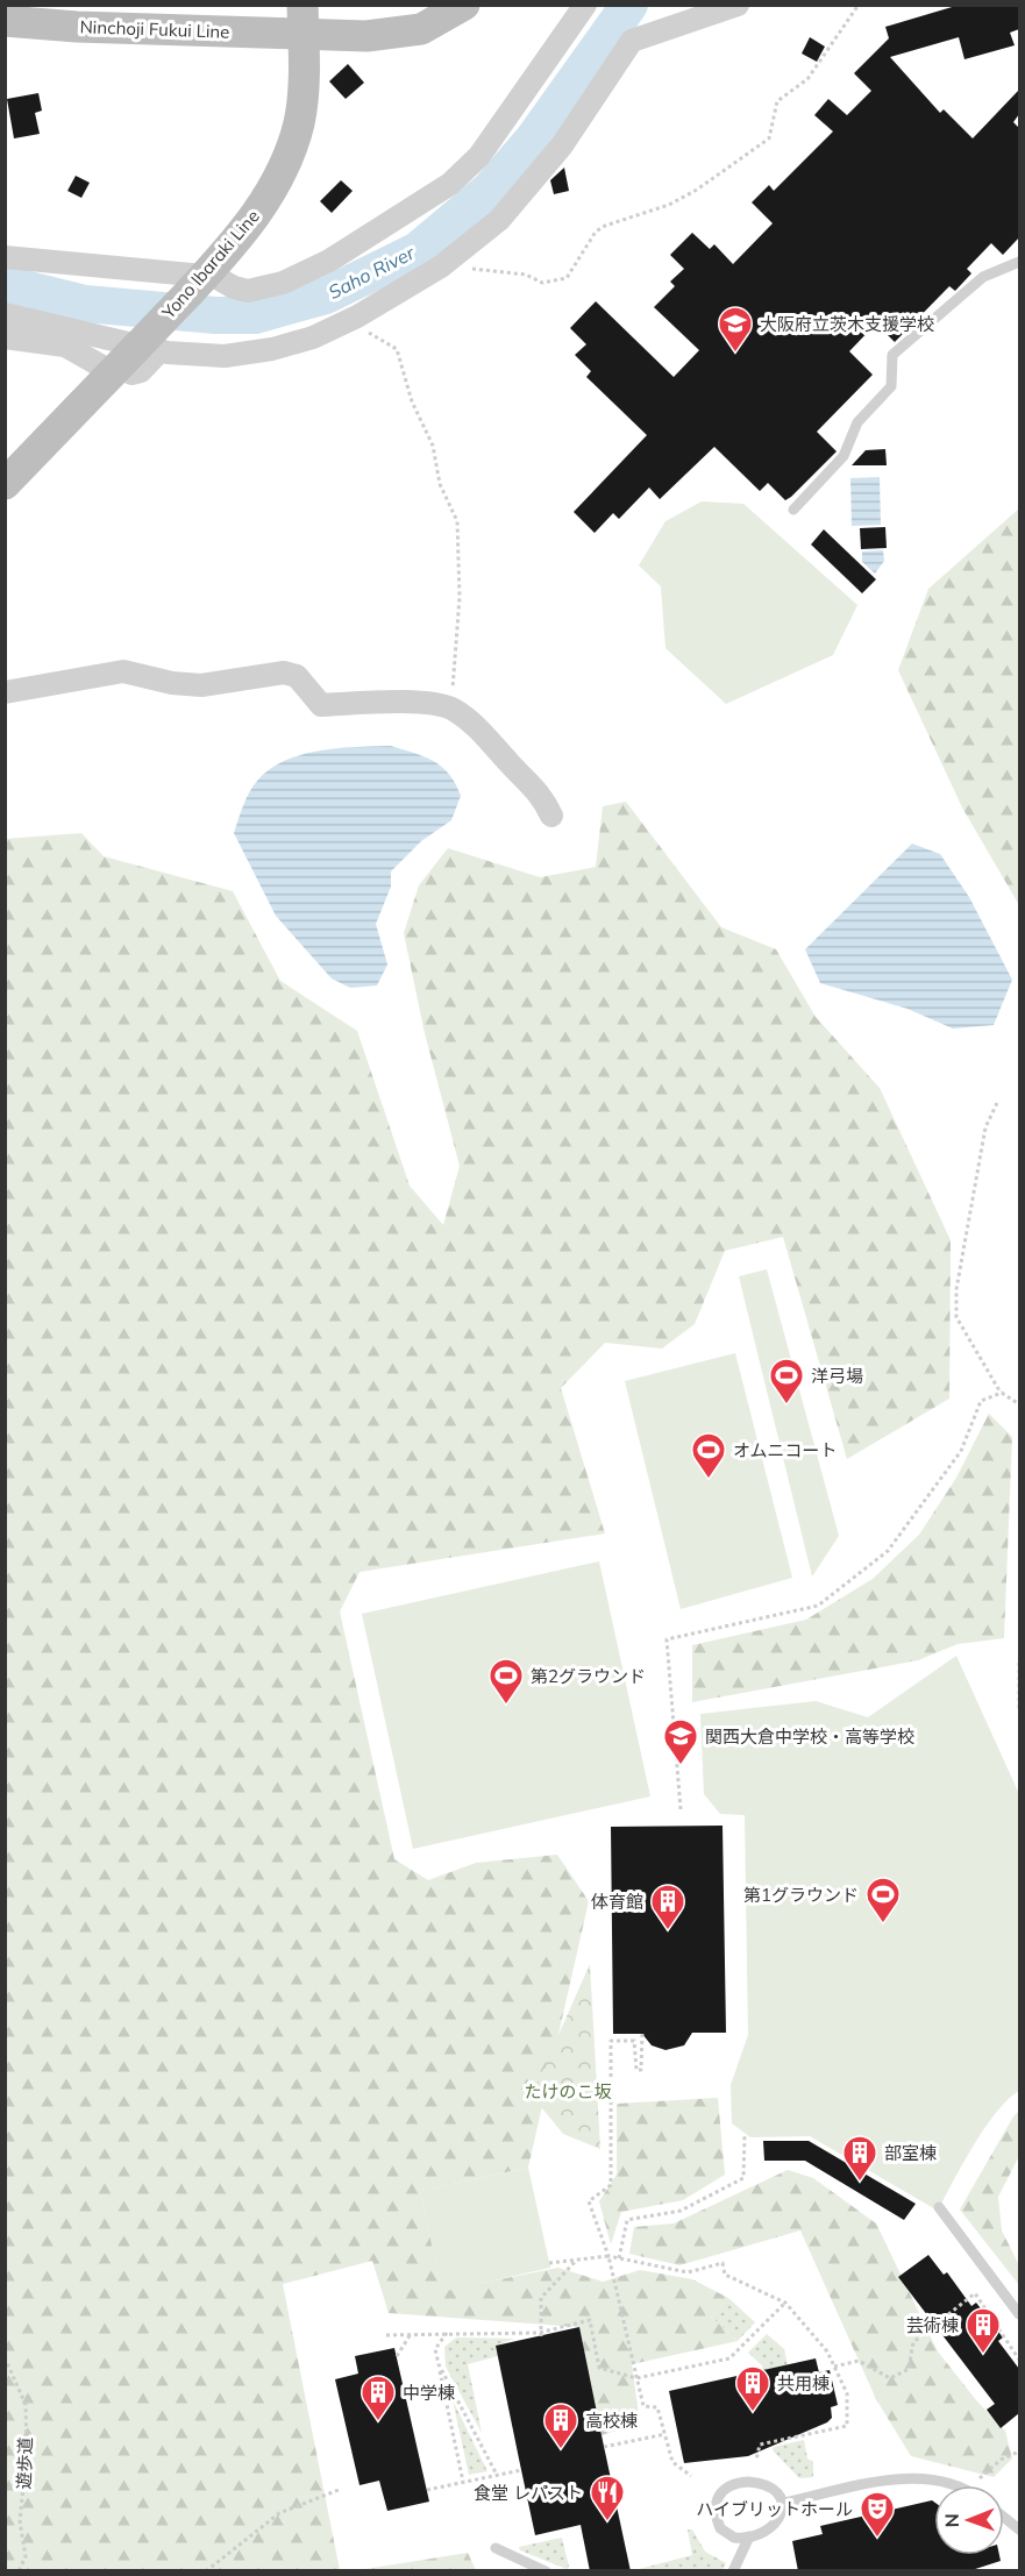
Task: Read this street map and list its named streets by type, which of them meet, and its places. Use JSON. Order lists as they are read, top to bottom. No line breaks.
{"streets":{"main road":["Ninchoji Fukui Line","Yono Ibaraki Line"],"path":["遊歩道"]},"crossings":[["Ninchoji Fukui Line","Yono Ibaraki Line"]],"water":["Saho River"],"parks":["たけのこ坂"],"places":{"school or university":["大阪府立茨木支援学校","関西大倉中学校・高等学校"],"sports":["洋弓場","オムニコート","第2グラウンド","第1グラウンド"],"building":["体育館","部室棟","芸術棟","共用棟","中学棟","高校棟"],"restaurant":["食堂 レパスト"],"theatre":["ハイブリットホール"]},"north":"left"}
